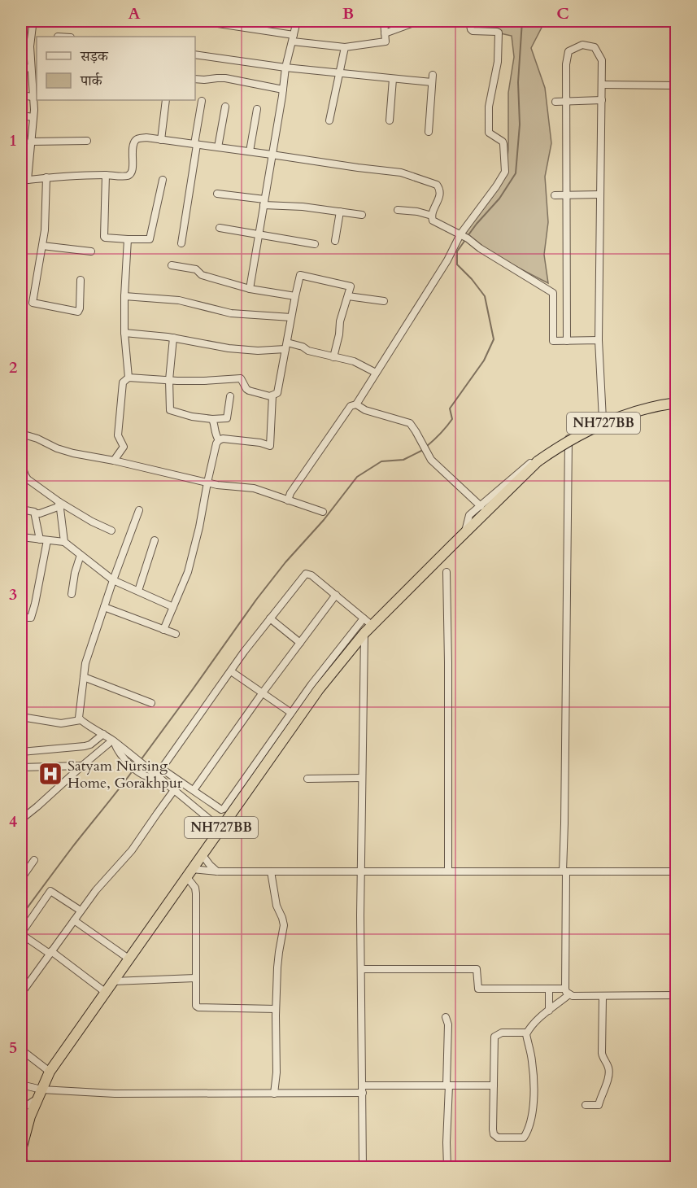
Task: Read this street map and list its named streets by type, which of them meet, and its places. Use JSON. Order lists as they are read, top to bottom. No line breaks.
{"streets":{"highway":["NH727BB"]},"places":{"hospital":["Satyam Nursing Home, Gorakhpur"]},"legend":["सड़क","पार्क"],"grid":{"columns":["A","B","C"],"rows":["1","2","3","4","5"]}}
